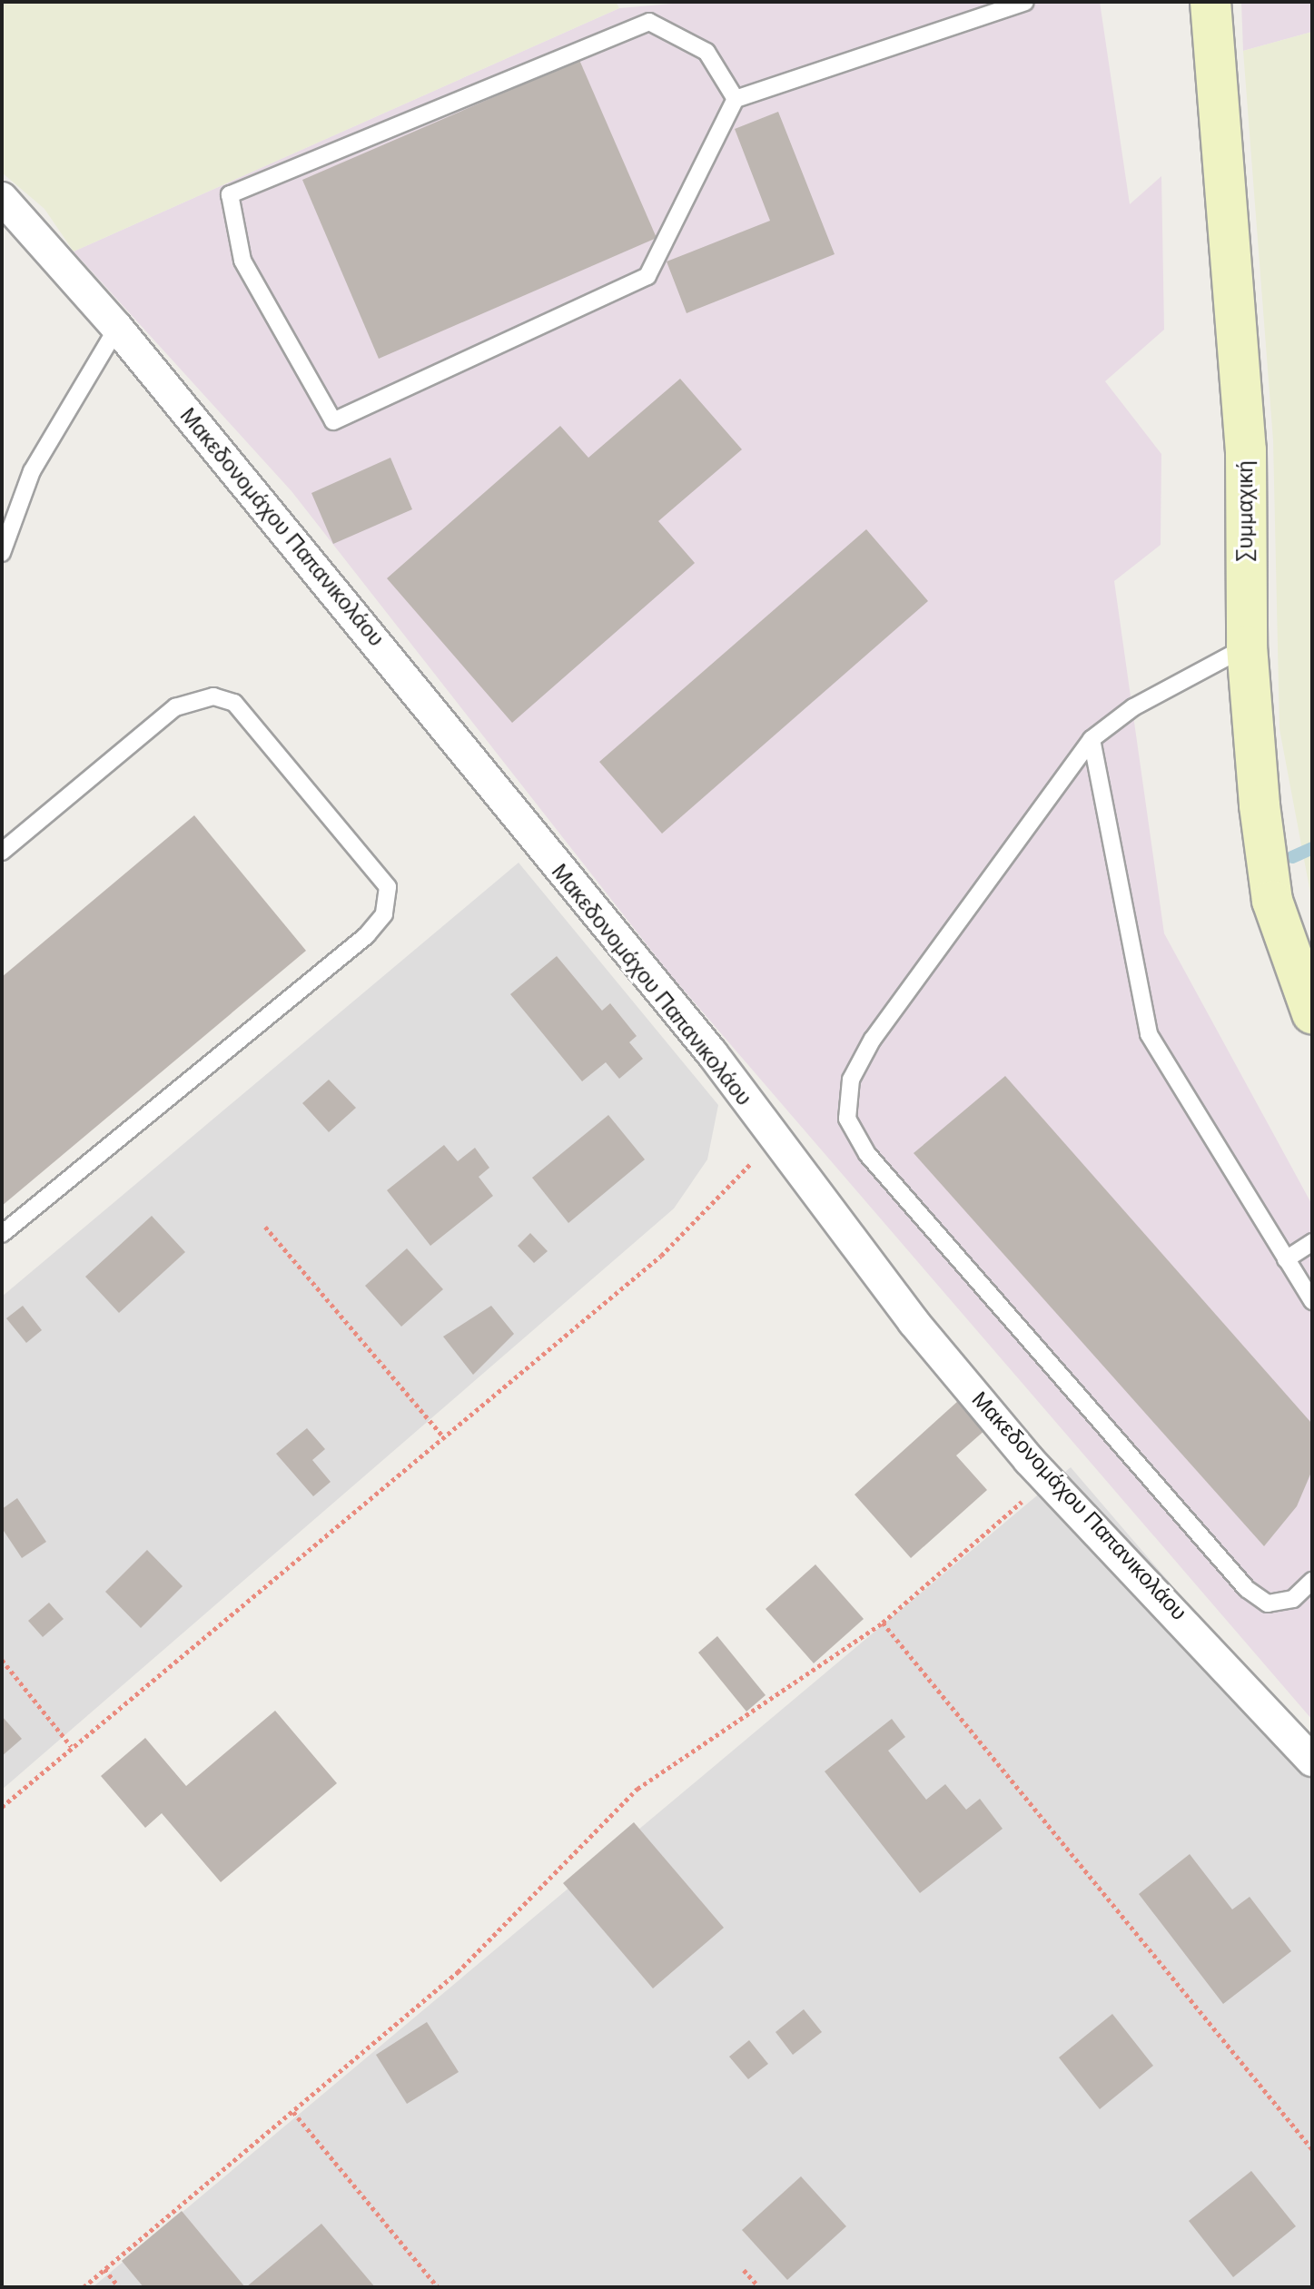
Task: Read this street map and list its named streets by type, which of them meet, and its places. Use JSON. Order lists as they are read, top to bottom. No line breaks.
{"streets":{"street":["Συμμαχική","Μακεδονομάχου Παπανικολάου"]}}
